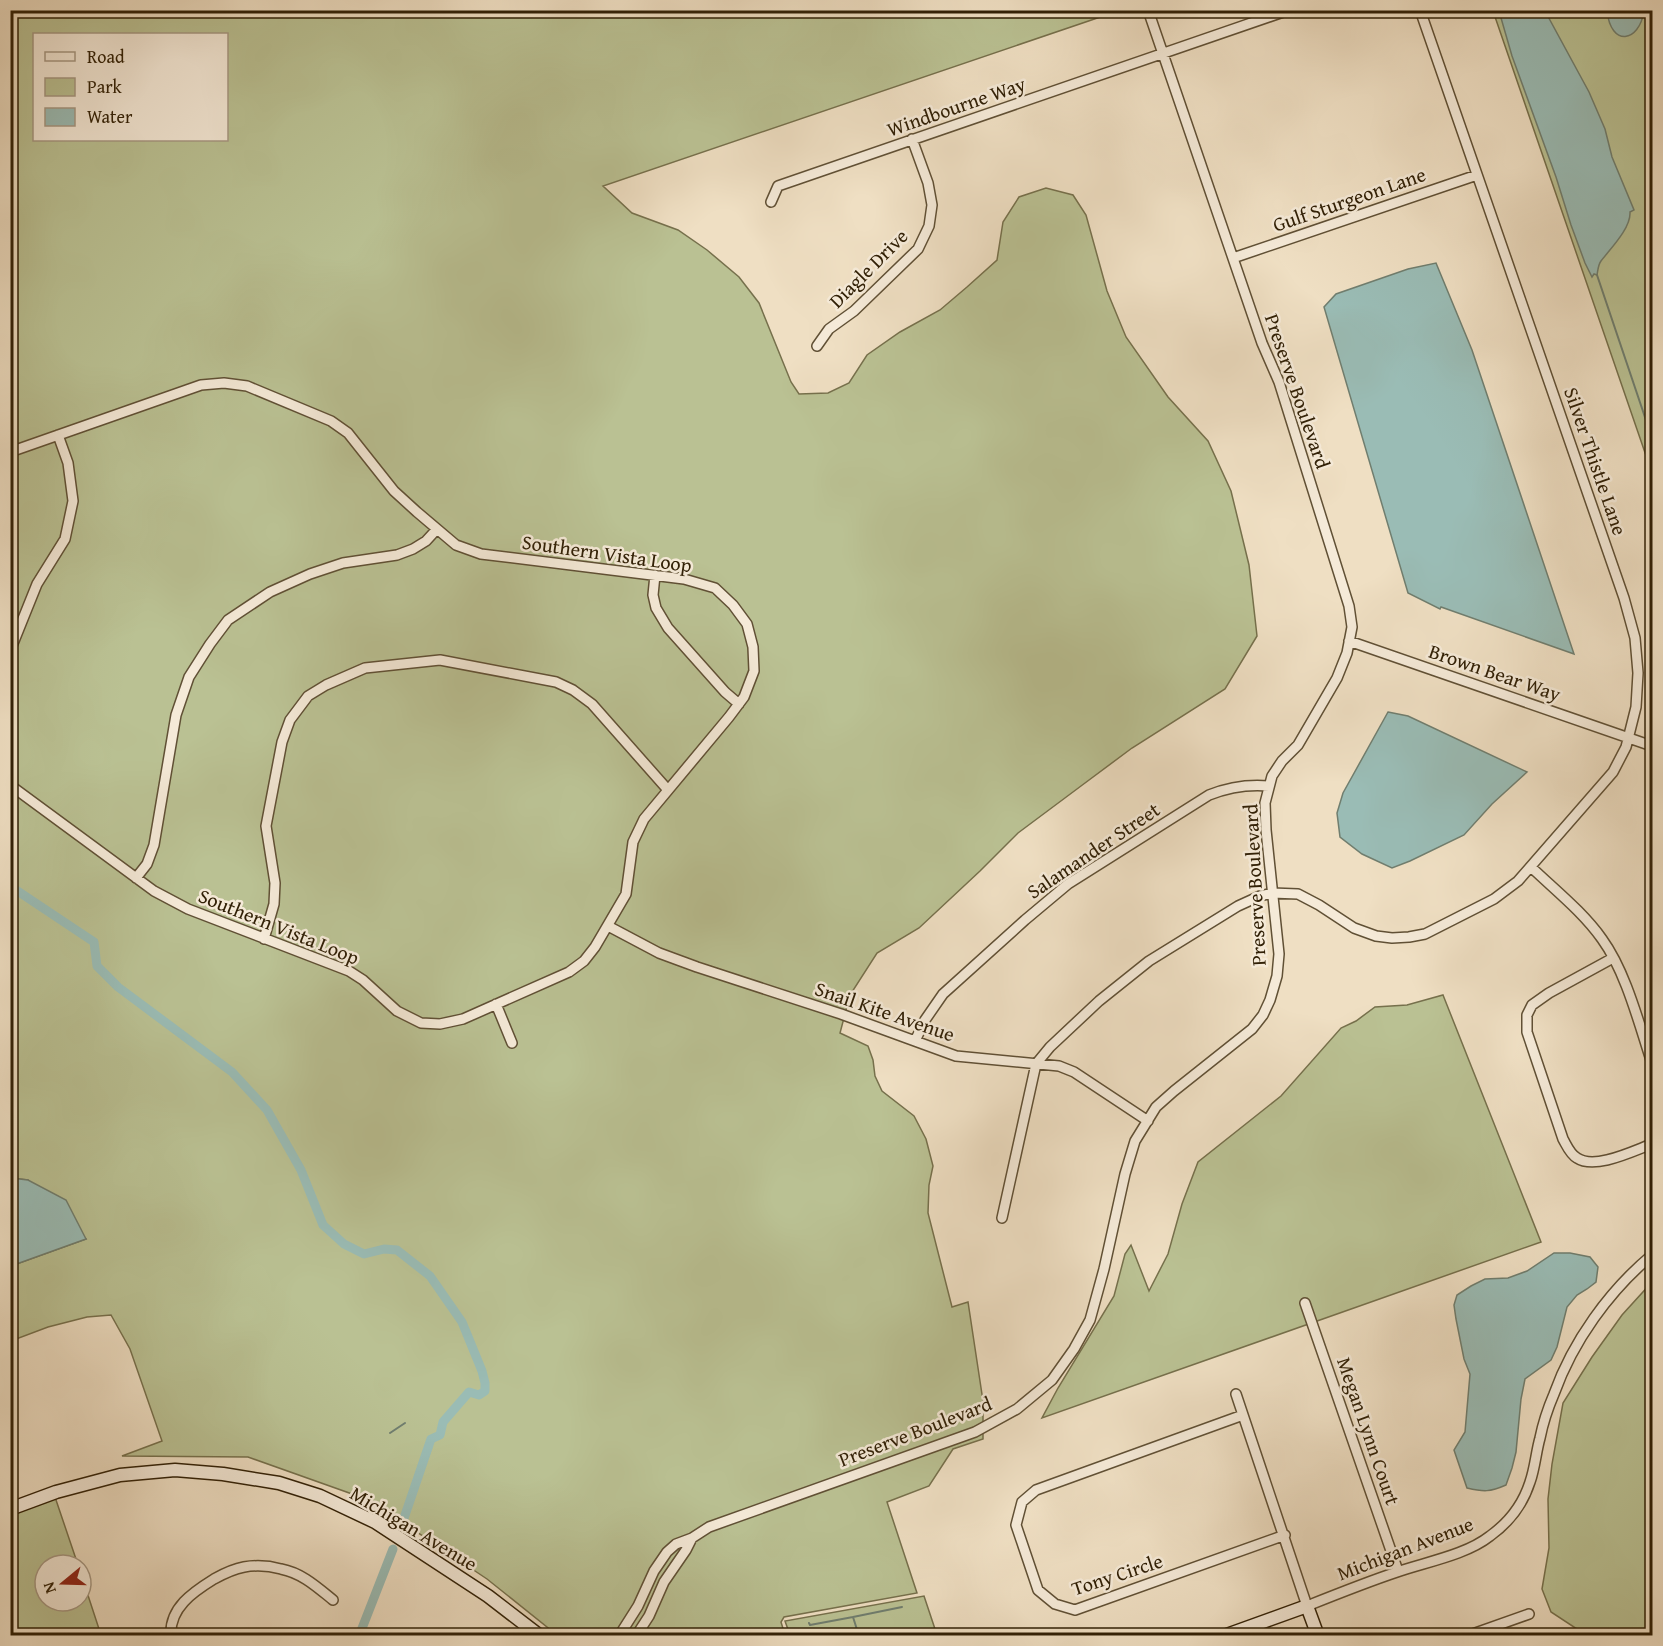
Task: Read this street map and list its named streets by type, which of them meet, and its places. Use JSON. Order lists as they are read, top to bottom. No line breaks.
{"streets":{"street":["Windbourne Way","Gulf Sturgeon Lane","Diagle Drive","Preserve Boulevard","Silver Thistle Lane","Southern Vista Loop","Brown Bear Way","Salamander Street","Snail Kite Avenue","Megan Lynn Court","Michigan Avenue","Tony Circle"]},"crossings":[["Windbourne Way","Diagle Drive"],["Windbourne Way","Preserve Boulevard"],["Gulf Sturgeon Lane","Preserve Boulevard"],["Gulf Sturgeon Lane","Silver Thistle Lane"],["Preserve Boulevard","Silver Thistle Lane"],["Preserve Boulevard","Brown Bear Way"],["Preserve Boulevard","Salamander Street"],["Preserve Boulevard","Snail Kite Avenue"],["Silver Thistle Lane","Brown Bear Way"],["Southern Vista Loop","Snail Kite Avenue"],["Salamander Street","Snail Kite Avenue"],["Megan Lynn Court","Michigan Avenue"]],"legend":["Road","Park","Water"],"north":"left"}
